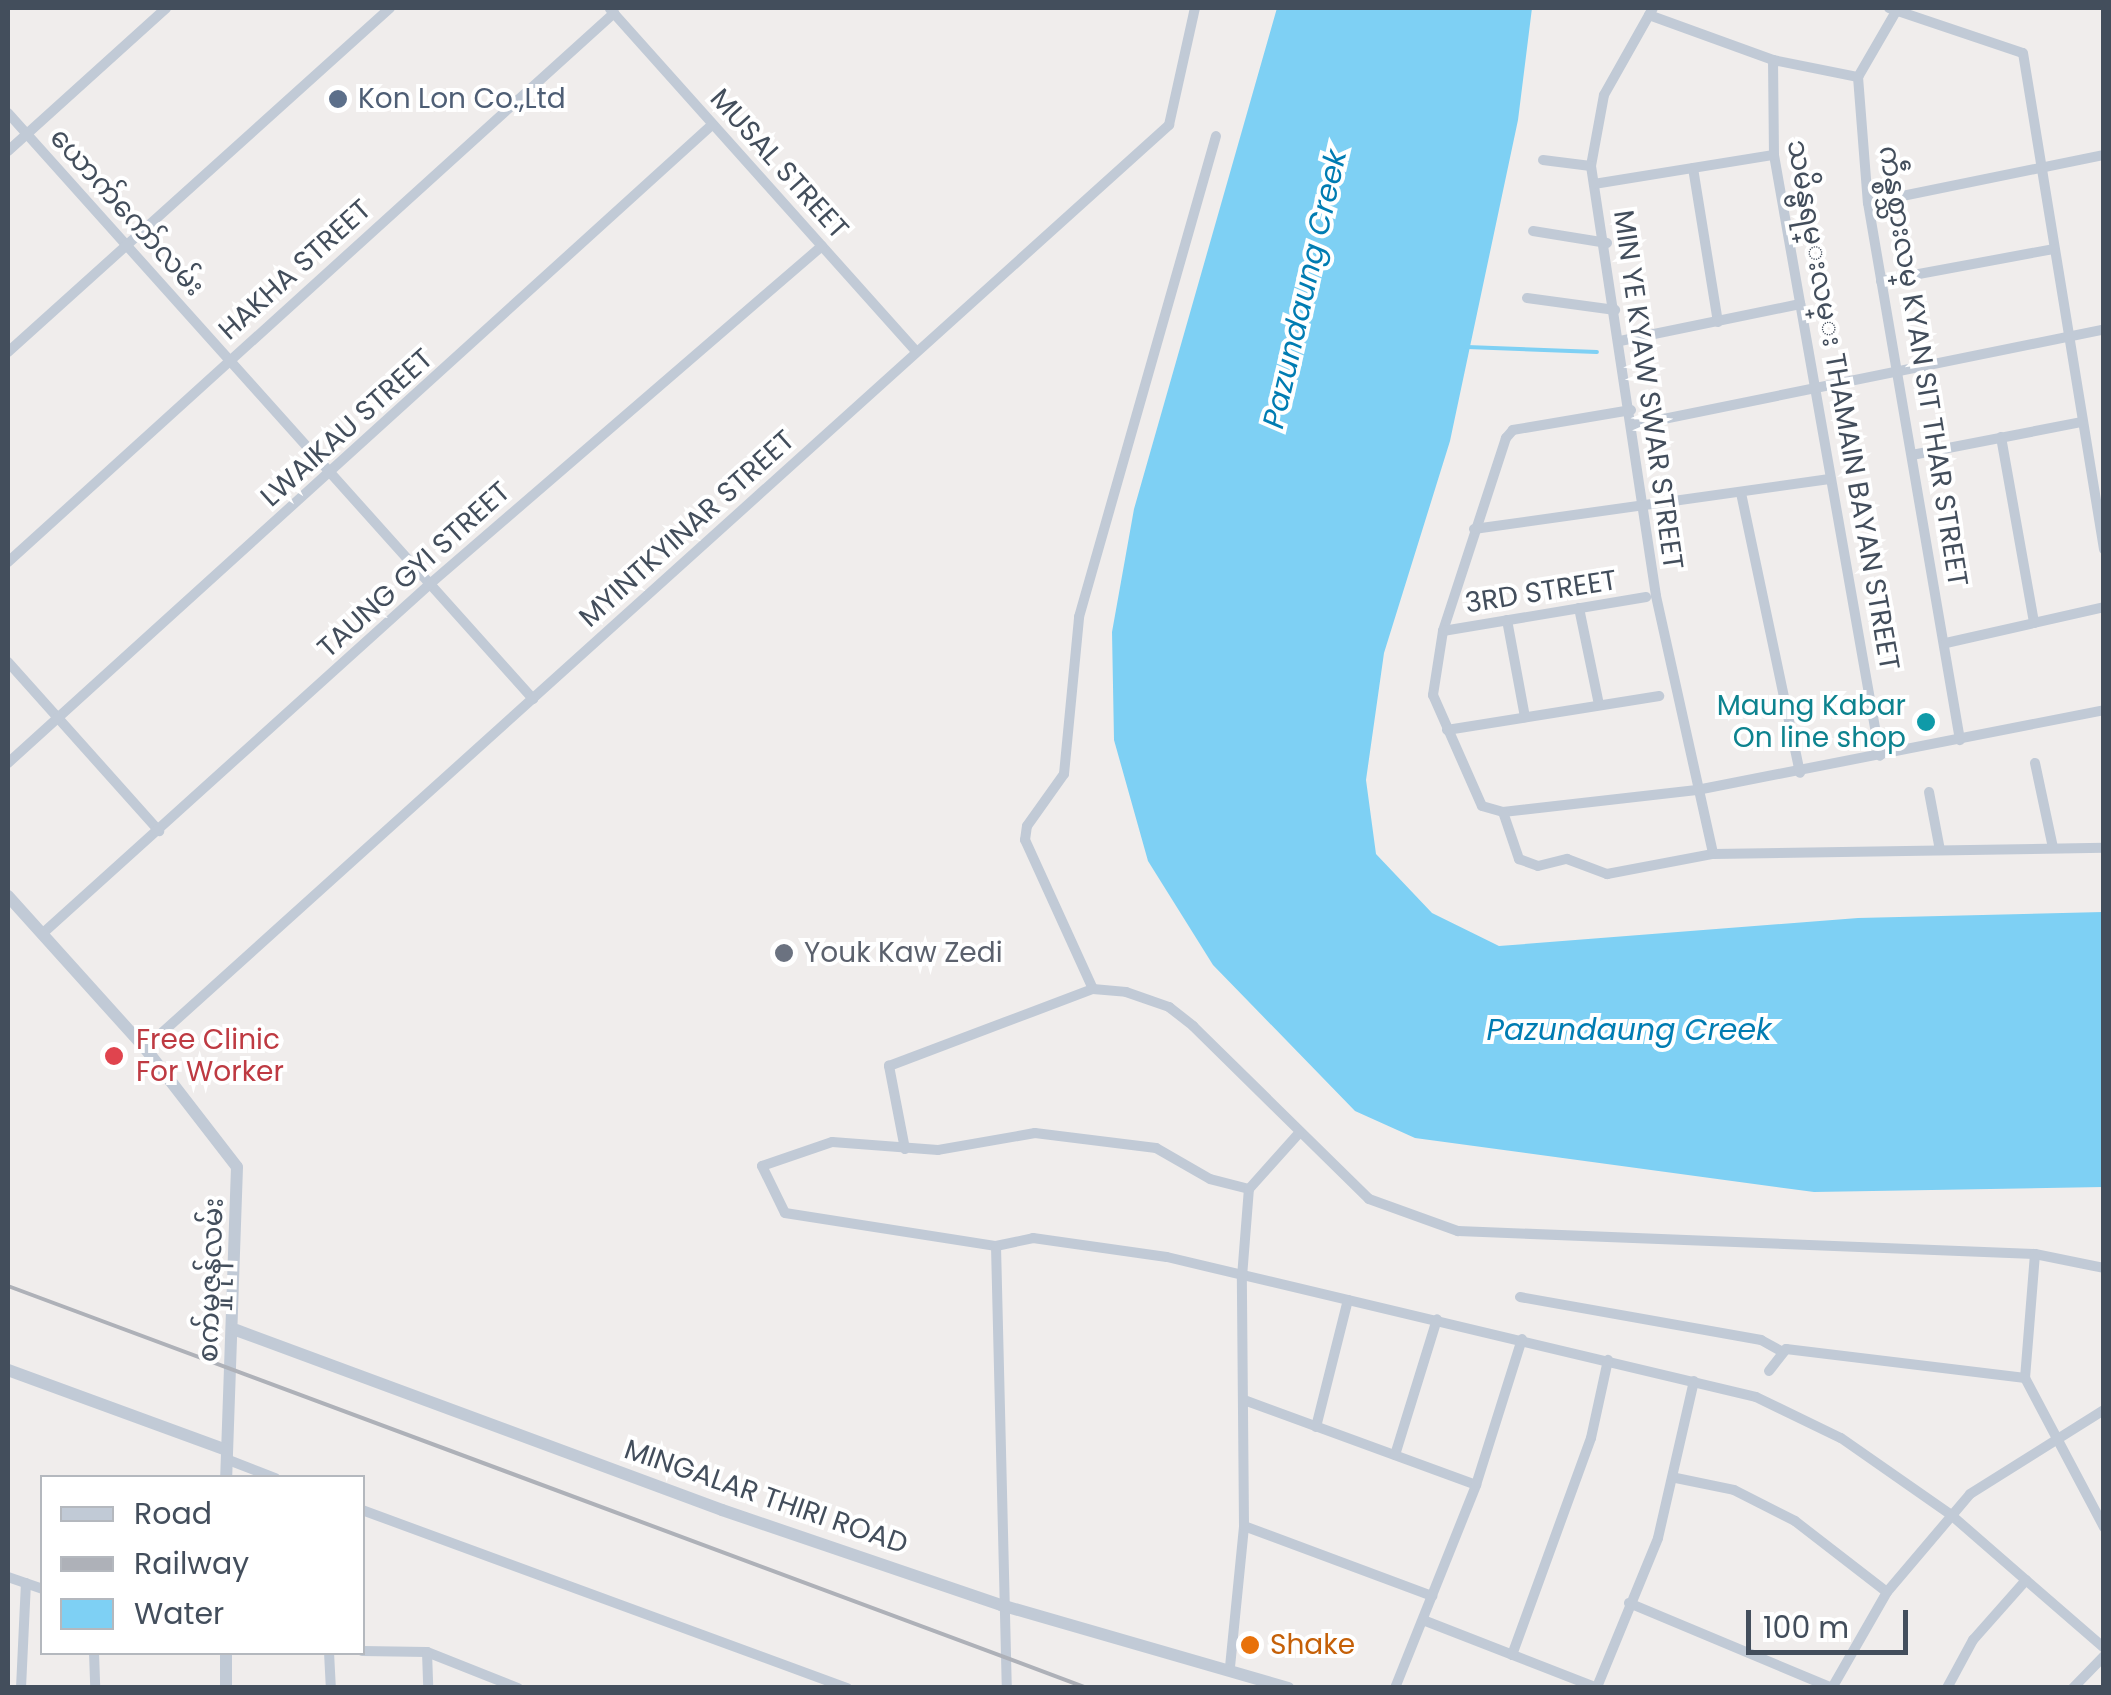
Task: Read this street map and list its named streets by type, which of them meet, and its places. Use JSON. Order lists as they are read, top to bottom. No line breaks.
{"streets":{"street":["MUSAL STREET","ယောက်ကော်လမ်း","HAKHA STREET","ကဵန္စစ္သားလမ္ KYAN SIT THAR STREET","MIN YE KYAW SWAR STREET","သမိန္ဗရမ္းလမ္း THAMAIN BAYAN STREET","LWAIKAU STREET","MYINTKYINAR STREET","TAUNG GYI STREET","3RD STREET","စက်မှုဇုန်လမ်း","MINGALAR THIRI ROAD"]},"crossings":[["MUSAL STREET","HAKHA STREET"],["MUSAL STREET","LWAIKAU STREET"],["MUSAL STREET","MYINTKYINAR STREET"],["MUSAL STREET","TAUNG GYI STREET"],["ယောက်ကော်လမ်း","HAKHA STREET"],["ယောက်ကော်လမ်း","LWAIKAU STREET"],["ယောက်ကော်လမ်း","MYINTKYINAR STREET"],["ယောက်ကော်လမ်း","TAUNG GYI STREET"],["MYINTKYINAR STREET","စက်မှုဇုန်လမ်း"],["TAUNG GYI STREET","စက်မှုဇုန်လမ်း"],["စက်မှုဇုန်လမ်း","MINGALAR THIRI ROAD"]],"water":["Pazundaung Creek"],"places":["Kon Lon Co.,Ltd","Maung Kabar On line shop","Youk Kaw Zedi","Free Clinic For Worker","Shake"],"legend":["Road","Railway","Water"],"scale_bar":"100 m"}
